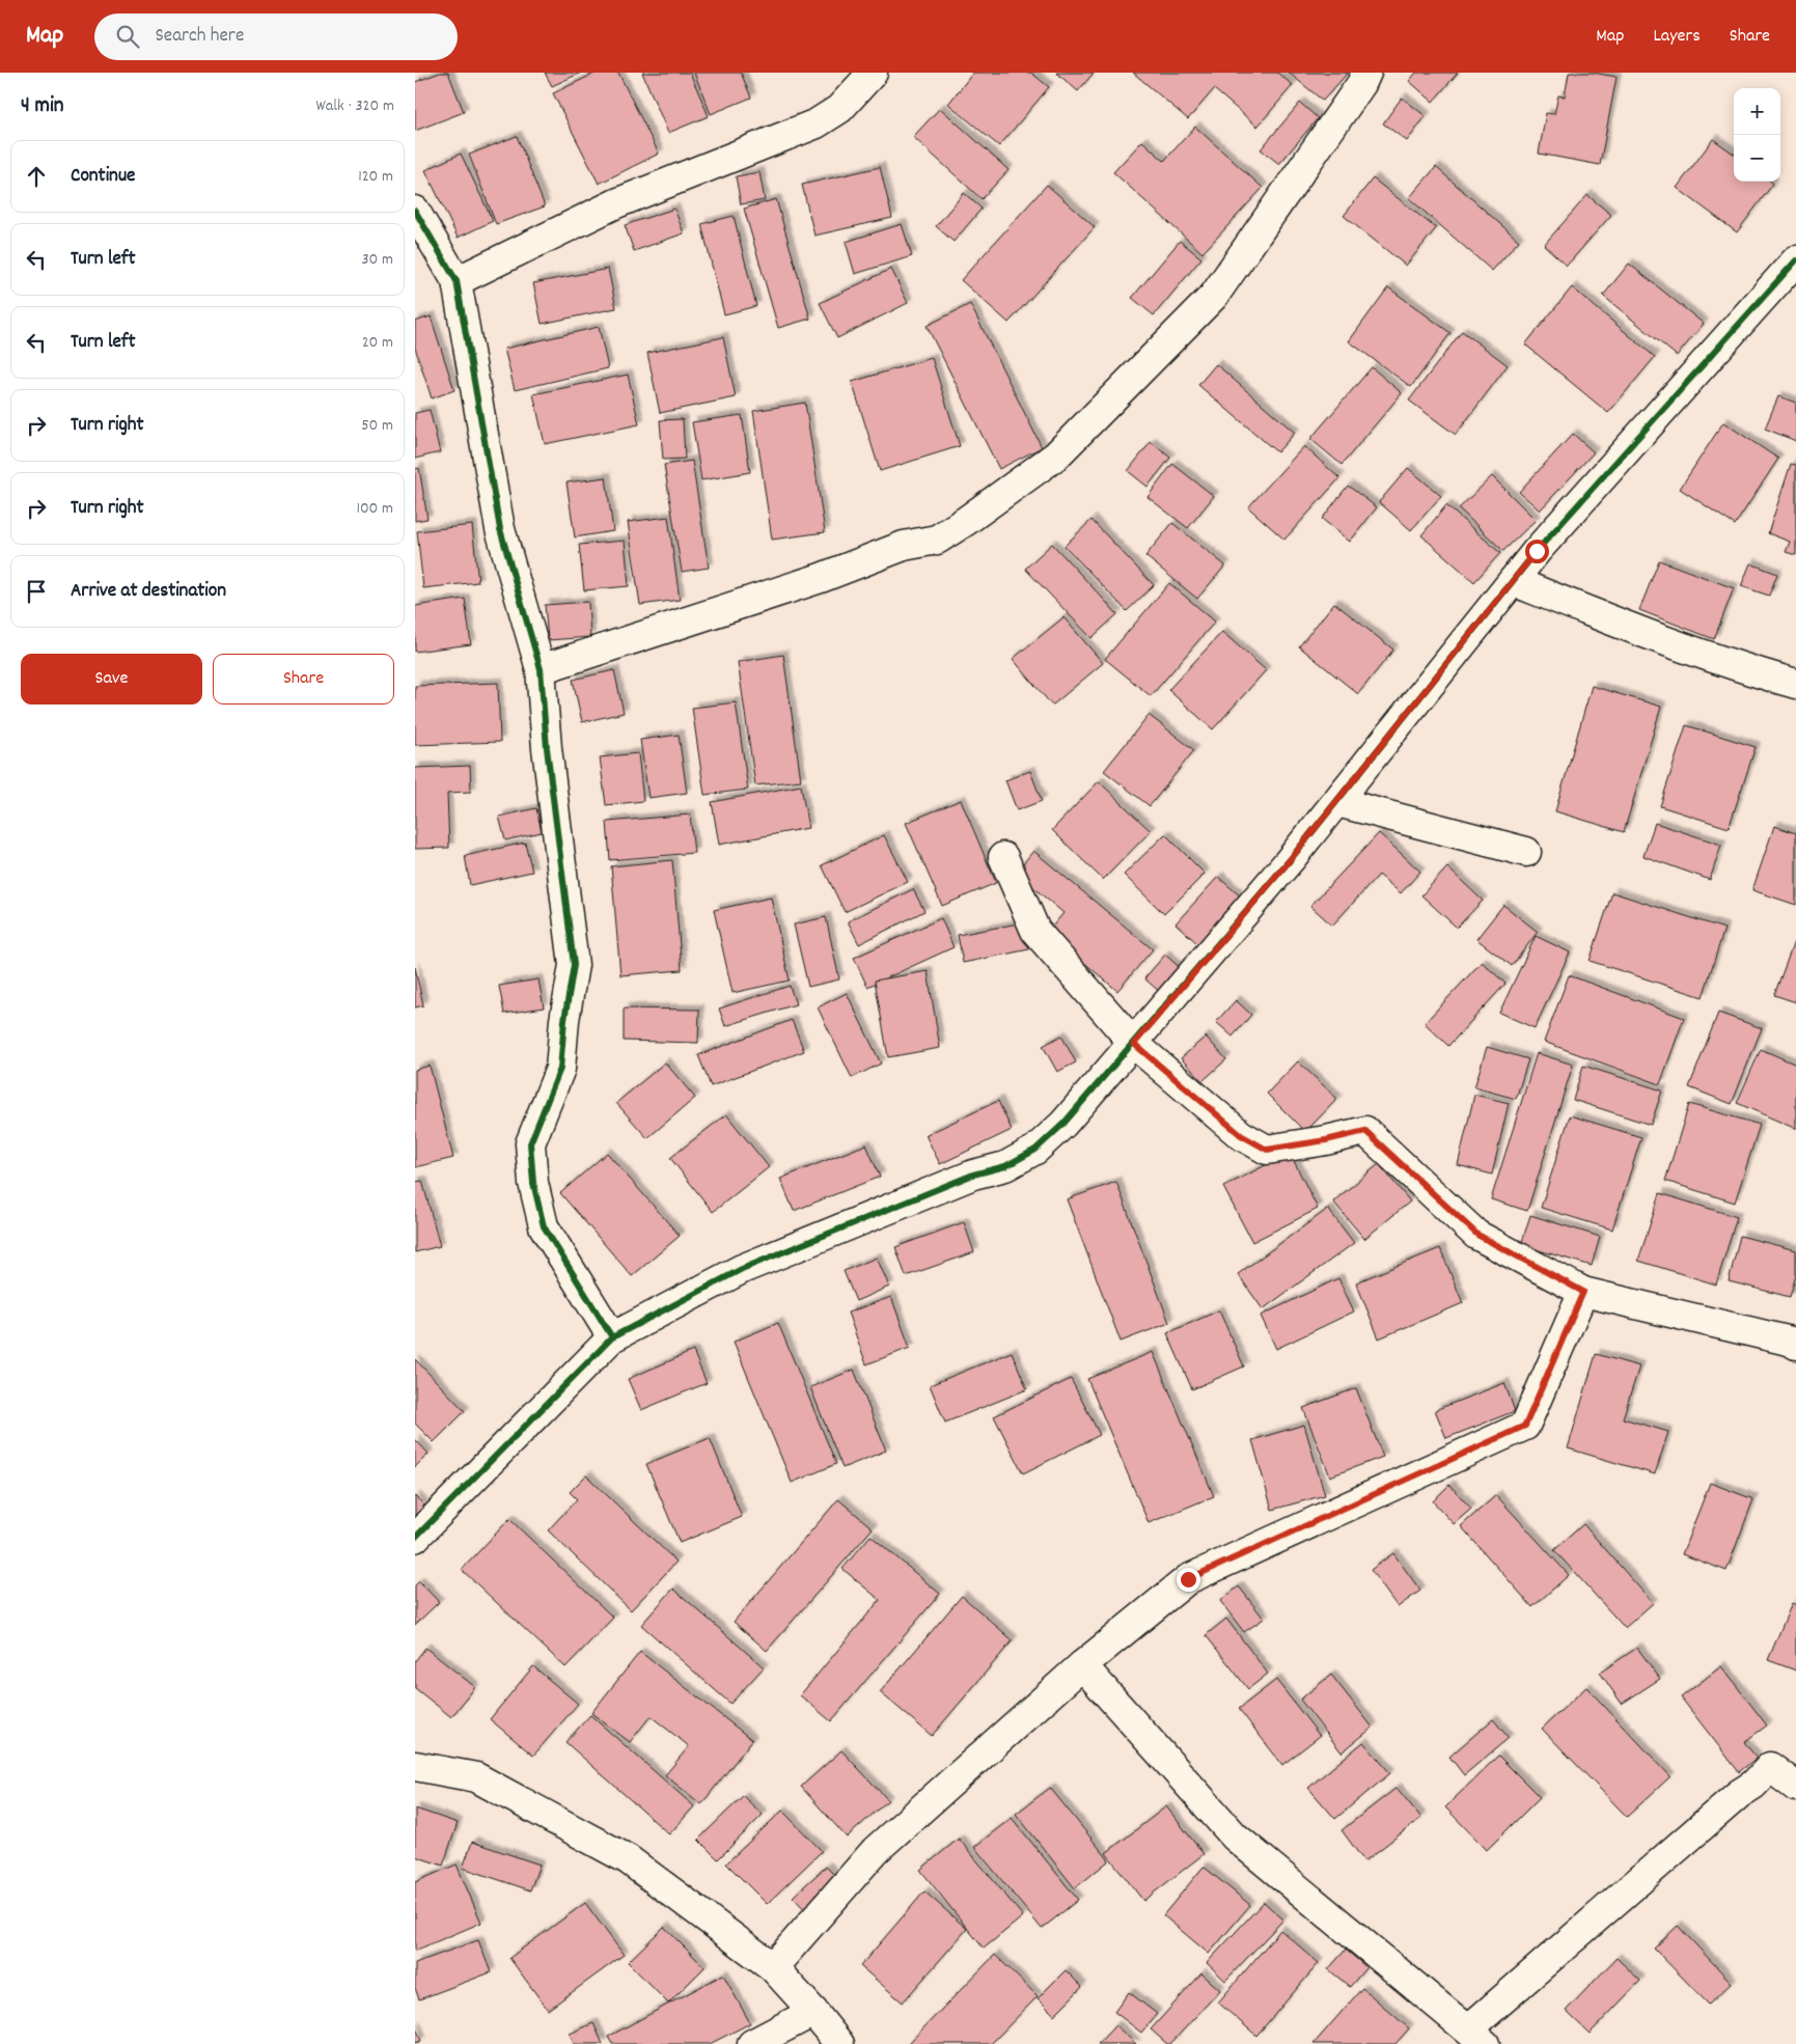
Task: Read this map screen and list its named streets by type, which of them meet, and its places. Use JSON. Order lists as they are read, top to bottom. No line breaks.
{"page":{"header":"Map","search":"Search here","nav":["Map","Layers","Share"],"heading":["4 min","Walk · 320 m"],"map_buttons":["+","−"],"list":[["Continue","120 m"],["Turn left","30 m"],["Turn left","20 m"],["Turn right","50 m"],["Turn right","100 m"],"Arrive at destination"],"buttons":["Save","Share"]}}
